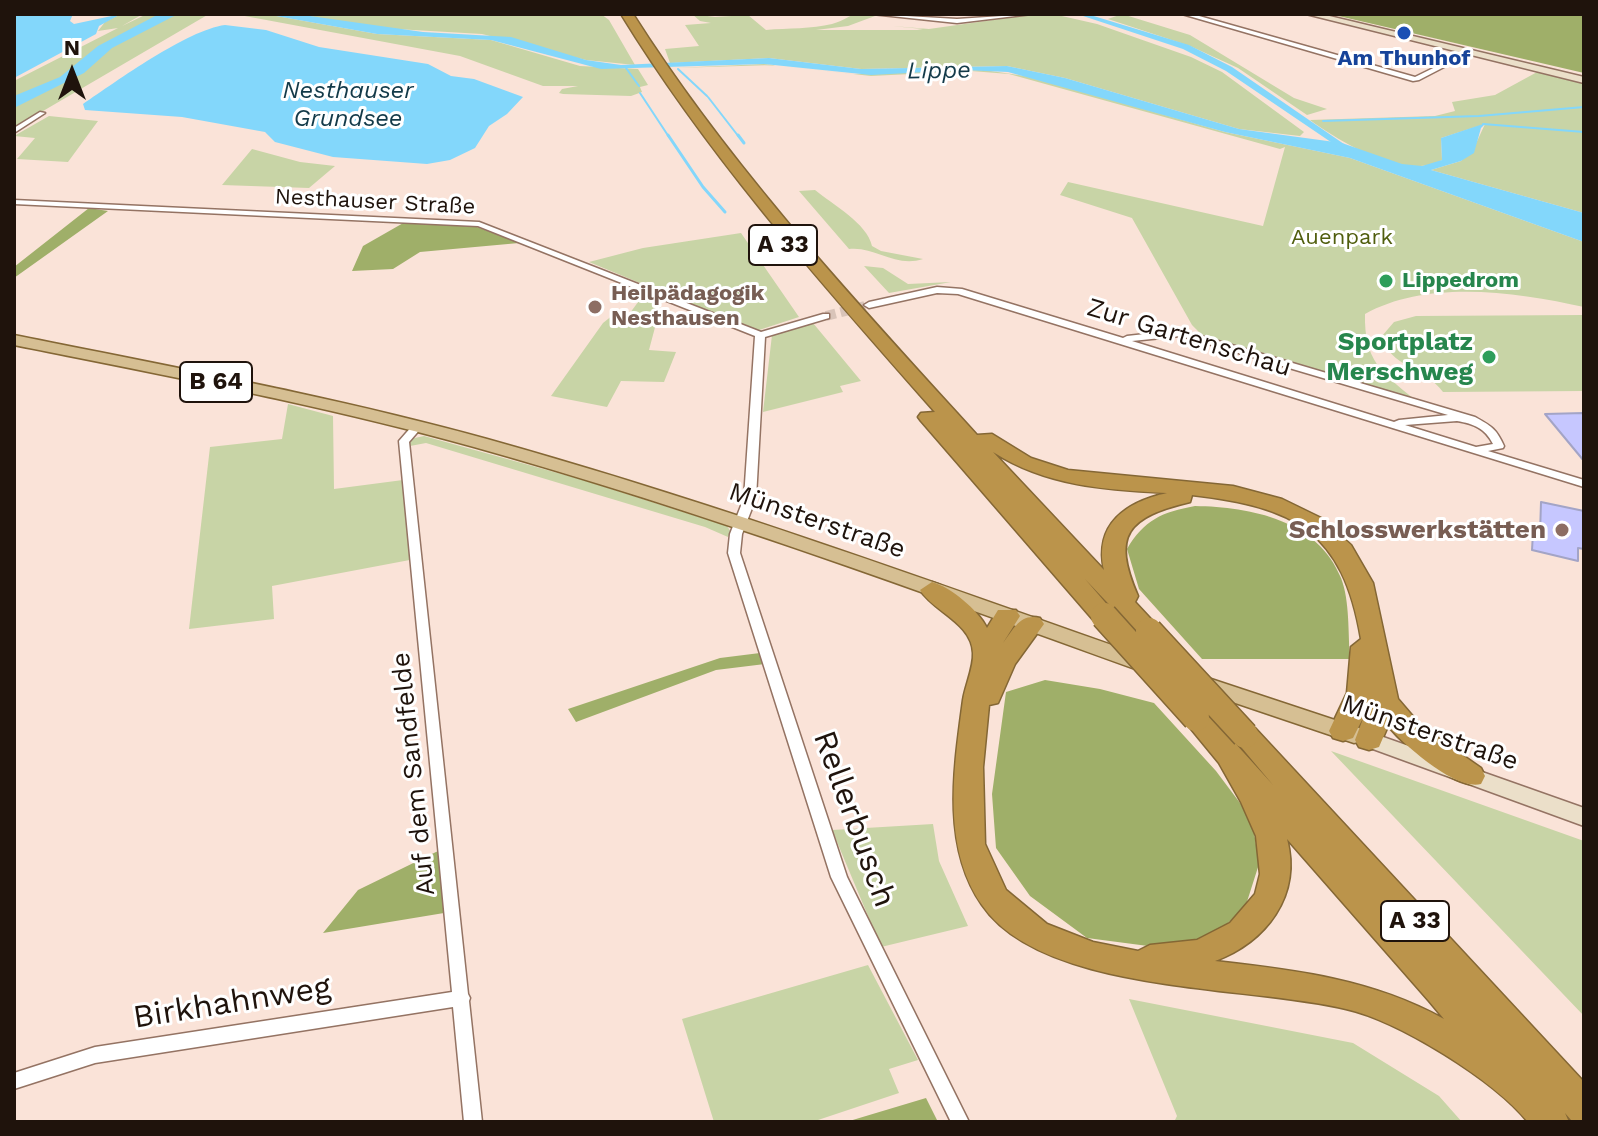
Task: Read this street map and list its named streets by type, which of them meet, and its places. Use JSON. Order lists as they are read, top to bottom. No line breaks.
{"streets":{"highway":["A 33"],"main road":["B 64","Münsterstraße"],"street":["Nesthauser Straße","Zur Gartenschau","Auf dem Sandfelde","Rellerbusch","Birkhahnweg"]},"crossings":[["Münsterstraße","Auf dem Sandfelde"],["Münsterstraße","Rellerbusch"],["Auf dem Sandfelde","Birkhahnweg"]],"water":["Lippe","Nesthauser Grundsee"],"parks":["Auenpark"],"places":["Am Thunhof","Lippedrom","Heilpädagogik Nesthausen","Sportplatz Merschweg","Schlosswerkstätten"],"north":"top"}
